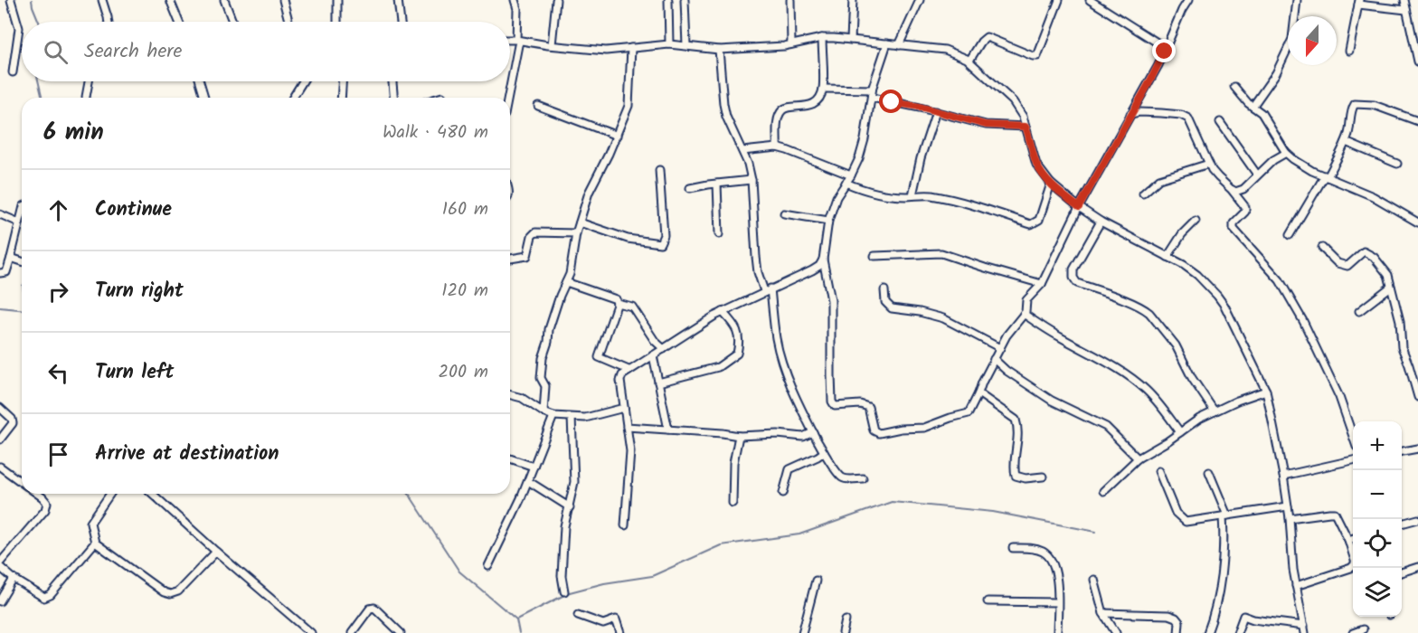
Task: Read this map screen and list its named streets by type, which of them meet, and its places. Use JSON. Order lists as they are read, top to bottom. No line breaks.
{"north":"bottom","page":{"search":"Search here","heading":["6 min","Walk · 480 m"],"list":[["Continue","160 m"],["Turn right","120 m"],["Turn left","200 m"],"Arrive at destination"],"map_buttons":["+","−"]}}
